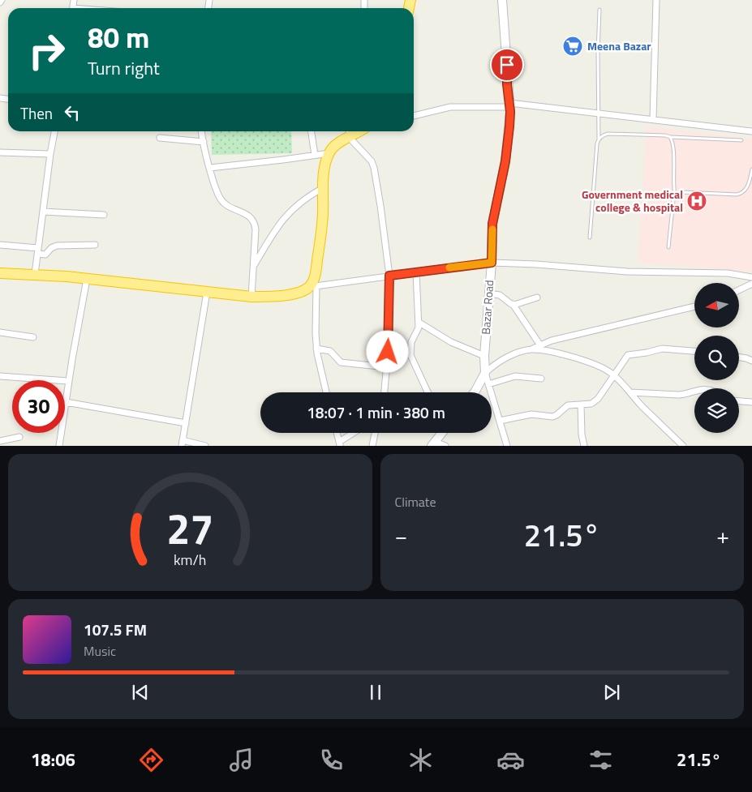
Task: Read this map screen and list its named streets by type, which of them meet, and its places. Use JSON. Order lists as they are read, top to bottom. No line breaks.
{"streets":{"street":["Bazar Road"]},"places":{"supermarket":["Meena Bazar"],"hospital":["Government medical college & hospital"]},"north":"left","page":{"turn":["80 m","Turn right"],"then":"Then","limit":"30","trip":"18:07 · 1 min · 380 m","tile":"Climate","heat":["−","21.5°","+"],"song":["107.5 FM","Music"],"tabs":["18:06","21.5°"],"gauge":["27","km/h"]}}
